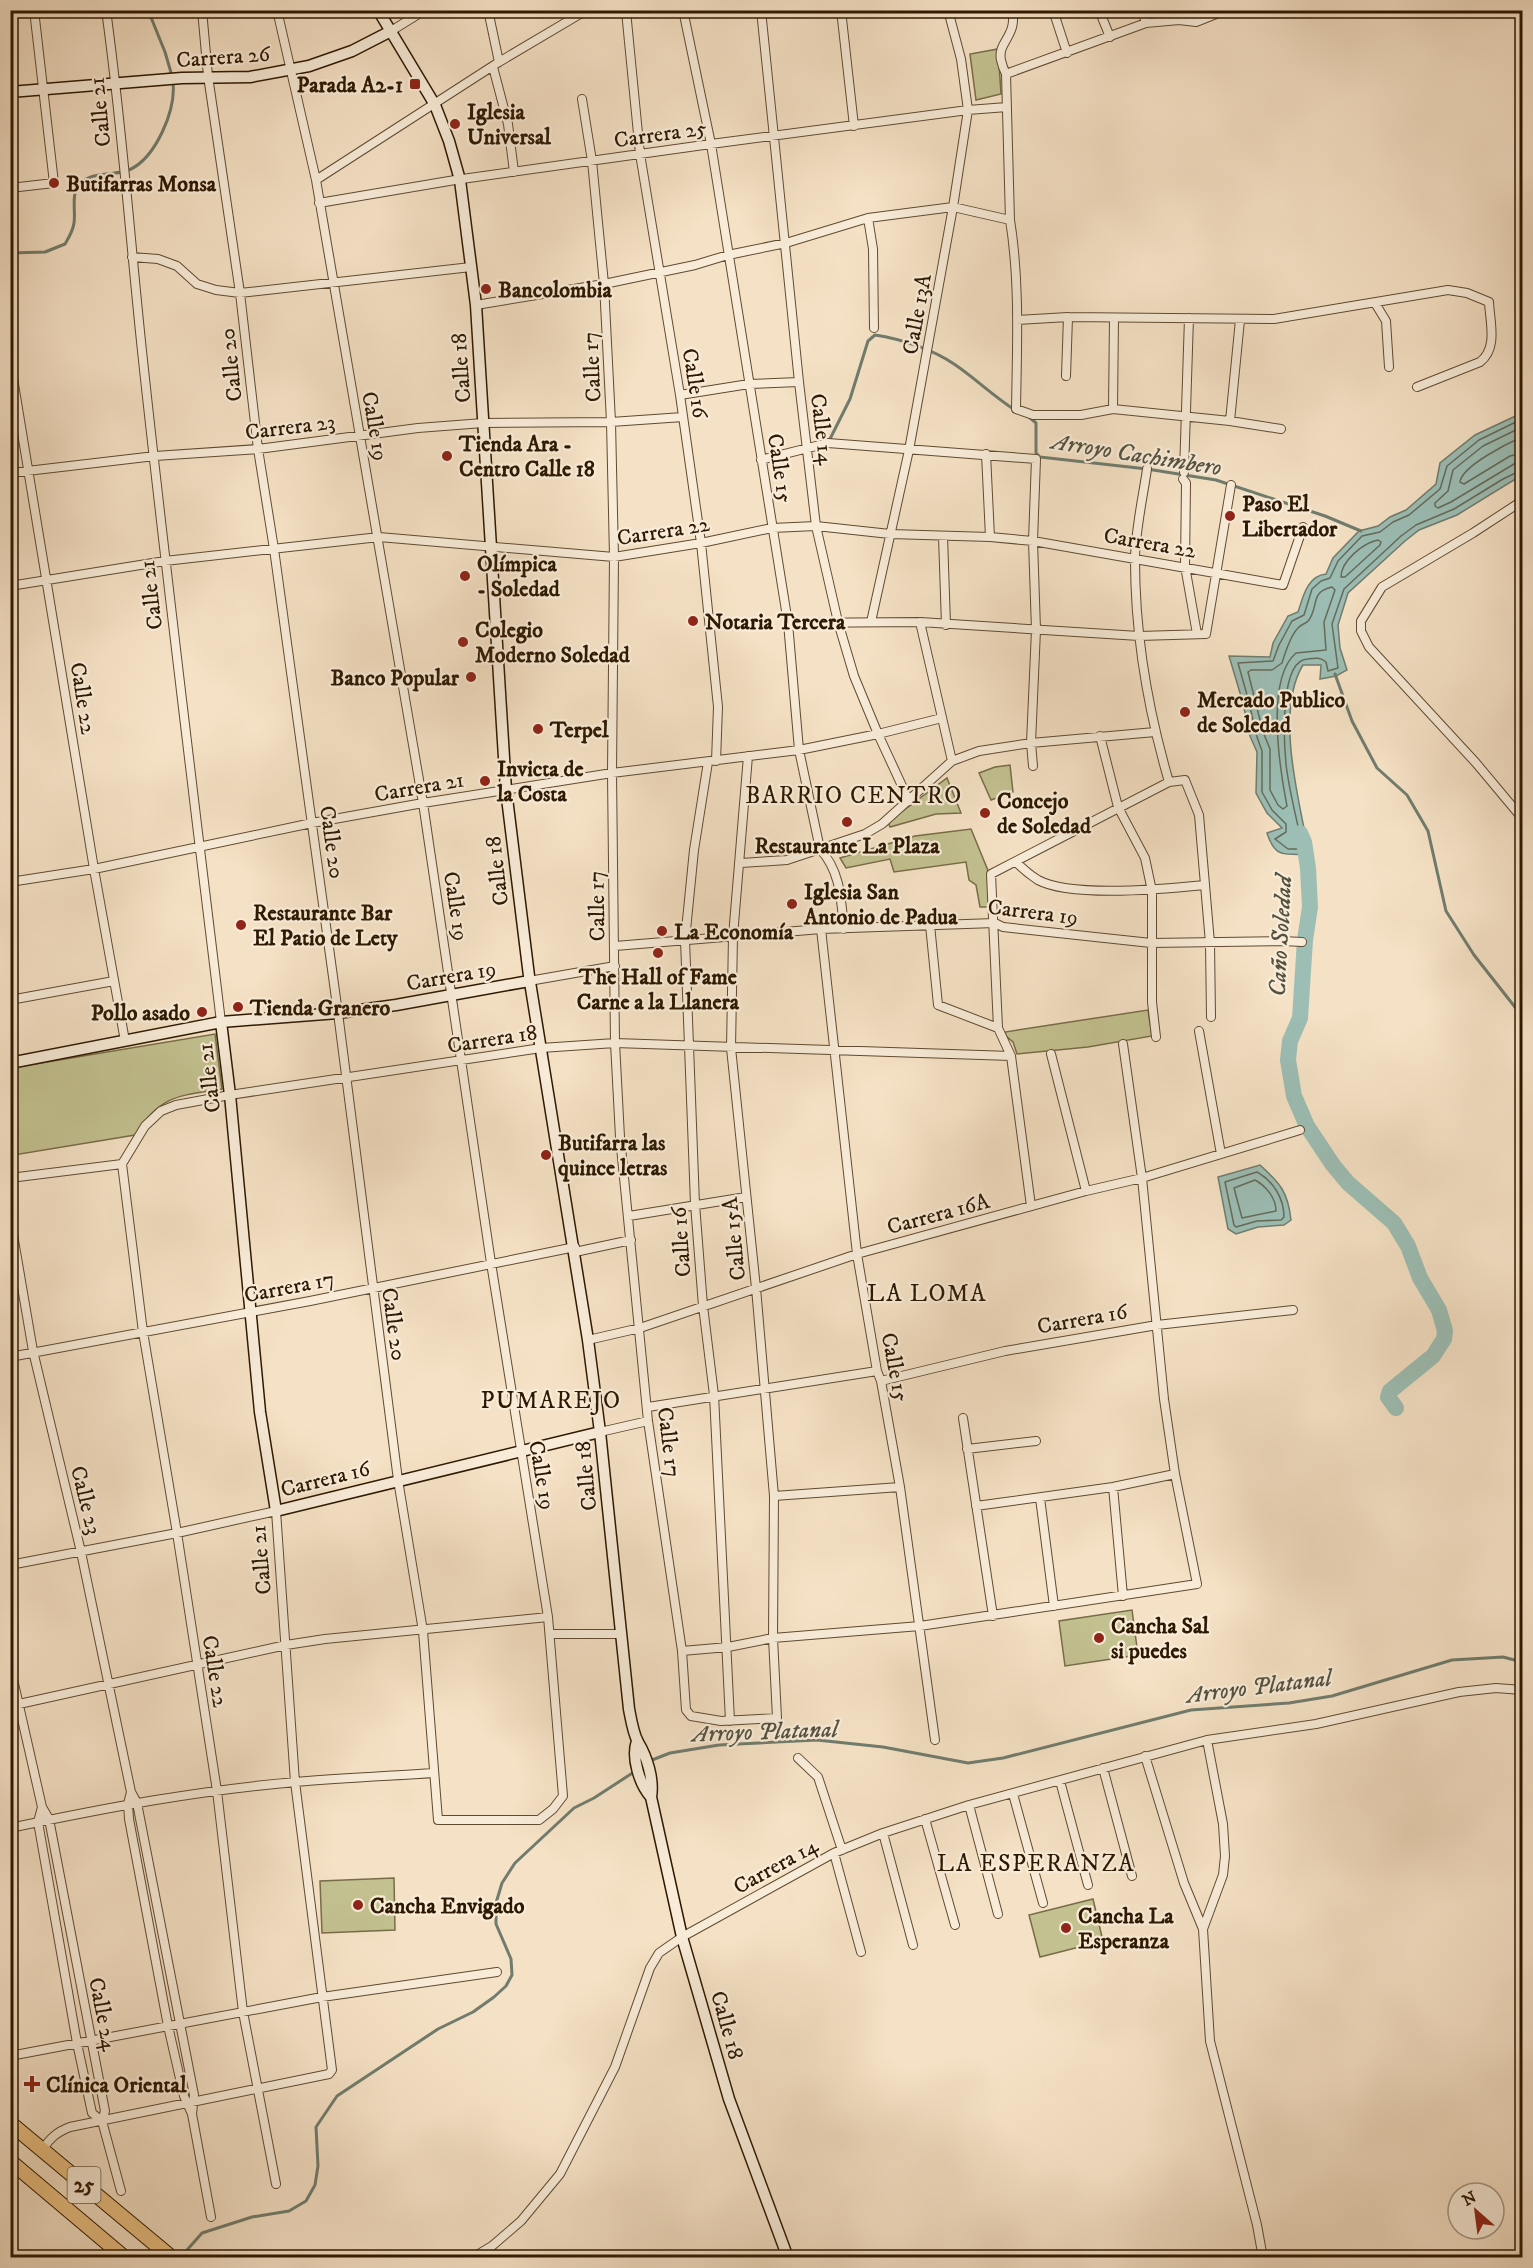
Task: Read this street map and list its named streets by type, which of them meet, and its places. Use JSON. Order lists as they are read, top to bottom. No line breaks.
{"streets":{"highway":["25"],"main road":["Carrera 26","Calle 21","Calle 18","Carrera 19","Carrera 16"],"street":["Carrera 25","Calle 13A","Calle 20","Calle 17","Calle 16","Carrera 23","Calle 19","Calle 14","Calle 15","Carrera 22","Calle 22","Carrera 21","Carrera 18","Carrera 16A","Calle 15A","Carrera 17","Calle 23","Carrera 14","Calle 24"]},"crossings":[["Carrera 26","Calle 21"],["Carrera 26","Calle 20"],["Carrera 26","Calle 18"],["Carrera 26","Calle 19"],["Calle 21","Carrera 23"],["Calle 21","Carrera 22"],["Calle 21","Calle 22"],["Calle 21","Carrera 21"],["Calle 21","Carrera 19"],["Calle 21","Carrera 18"],["Calle 21","Carrera 17"],["Calle 21","Carrera 16"],["Carrera 25","Calle 13A"],["Carrera 25","Calle 17"],["Carrera 25","Calle 18"],["Carrera 25","Calle 16"],["Carrera 25","Calle 19"],["Carrera 25","Calle 14"],["Carrera 25","Calle 15"],["Calle 13A","Carrera 22"],["Calle 20","Carrera 23"],["Calle 20","Calle 19"],["Calle 20","Carrera 22"],["Calle 20","Carrera 21"],["Calle 20","Carrera 19"],["Calle 20","Carrera 18"],["Calle 20","Carrera 17"],["Calle 20","Carrera 16"],["Calle 17","Calle 16"],["Calle 17","Carrera 23"],["Calle 17","Carrera 22"],["Calle 17","Carrera 21"],["Calle 17","Carrera 19"],["Calle 17","Carrera 18"],["Calle 17","Carrera 16A"],["Calle 17","Calle 15A"],["Calle 17","Carrera 17"],["Calle 17","Carrera 16"],["Calle 18","Carrera 23"],["Calle 18","Carrera 22"],["Calle 18","Carrera 21"],["Calle 18","Carrera 19"],["Calle 18","Carrera 18"],["Calle 18","Carrera 16A"],["Calle 18","Carrera 17"],["Calle 18","Carrera 16"],["Calle 18","Carrera 14"],["Calle 16","Carrera 23"],["Calle 16","Carrera 22"],["Calle 16","Carrera 21"],["Calle 16","Carrera 19"],["Calle 16","Carrera 18"],["Calle 16","Carrera 16A"],["Calle 16","Calle 15A"],["Carrera 23","Calle 19"],["Carrera 23","Calle 22"],["Calle 19","Carrera 22"],["Calle 19","Carrera 21"],["Calle 19","Carrera 19"],["Calle 19","Carrera 18"],["Calle 19","Carrera 17"],["Calle 19","Carrera 16"],["Calle 14","Carrera 22"],["Calle 14","Carrera 21"],["Calle 15","Carrera 22"],["Calle 15","Carrera 21"],["Calle 15","Carrera 19"],["Calle 15","Carrera 18"],["Calle 15","Carrera 16A"],["Calle 15","Carrera 16"],["Carrera 22","Calle 22"],["Calle 22","Carrera 21"],["Calle 22","Carrera 19"],["Calle 22","Carrera 18"],["Calle 22","Carrera 17"],["Calle 22","Carrera 16"],["Carrera 21","Calle 15A"],["Carrera 19","Calle 15A"],["Carrera 18","Calle 15A"],["Carrera 16A","Calle 15A"],["Carrera 17","Calle 23"],["Carrera 16","Calle 23"]],"districts":["BARRIO CENTRO","LA LOMA","PUMAREJO","LA ESPERANZA"],"water":["Arroyo Cachimbero","Caño Soledad","Arroyo Platanal"],"places":{"transit":["Parada A2-1"],"other":["Iglesia Universal","Butifarras Monsa","Bancolombia","Tienda Ara - Centro Calle 18","Paso El Libertador","Olímpica - Soledad","Notaria Tercera","Colegio Moderno Soledad","Banco Popular","Mercado Publico de Soledad","Terpel","Invicta de la Costa","Concejo de Soledad","Restaurante La Plaza","Iglesia San Antonio de Padua","Restaurante Bar El Patio de Lety","La Economía","The Hall of Fame Carne a la Llanera","Tienda Granero","Pollo asado","Butifarra las quince letras","Cancha Sal si puedes","Cancha Envigado","Cancha La Esperanza"],"health":["Clínica Oriental"]},"north":"top left"}
